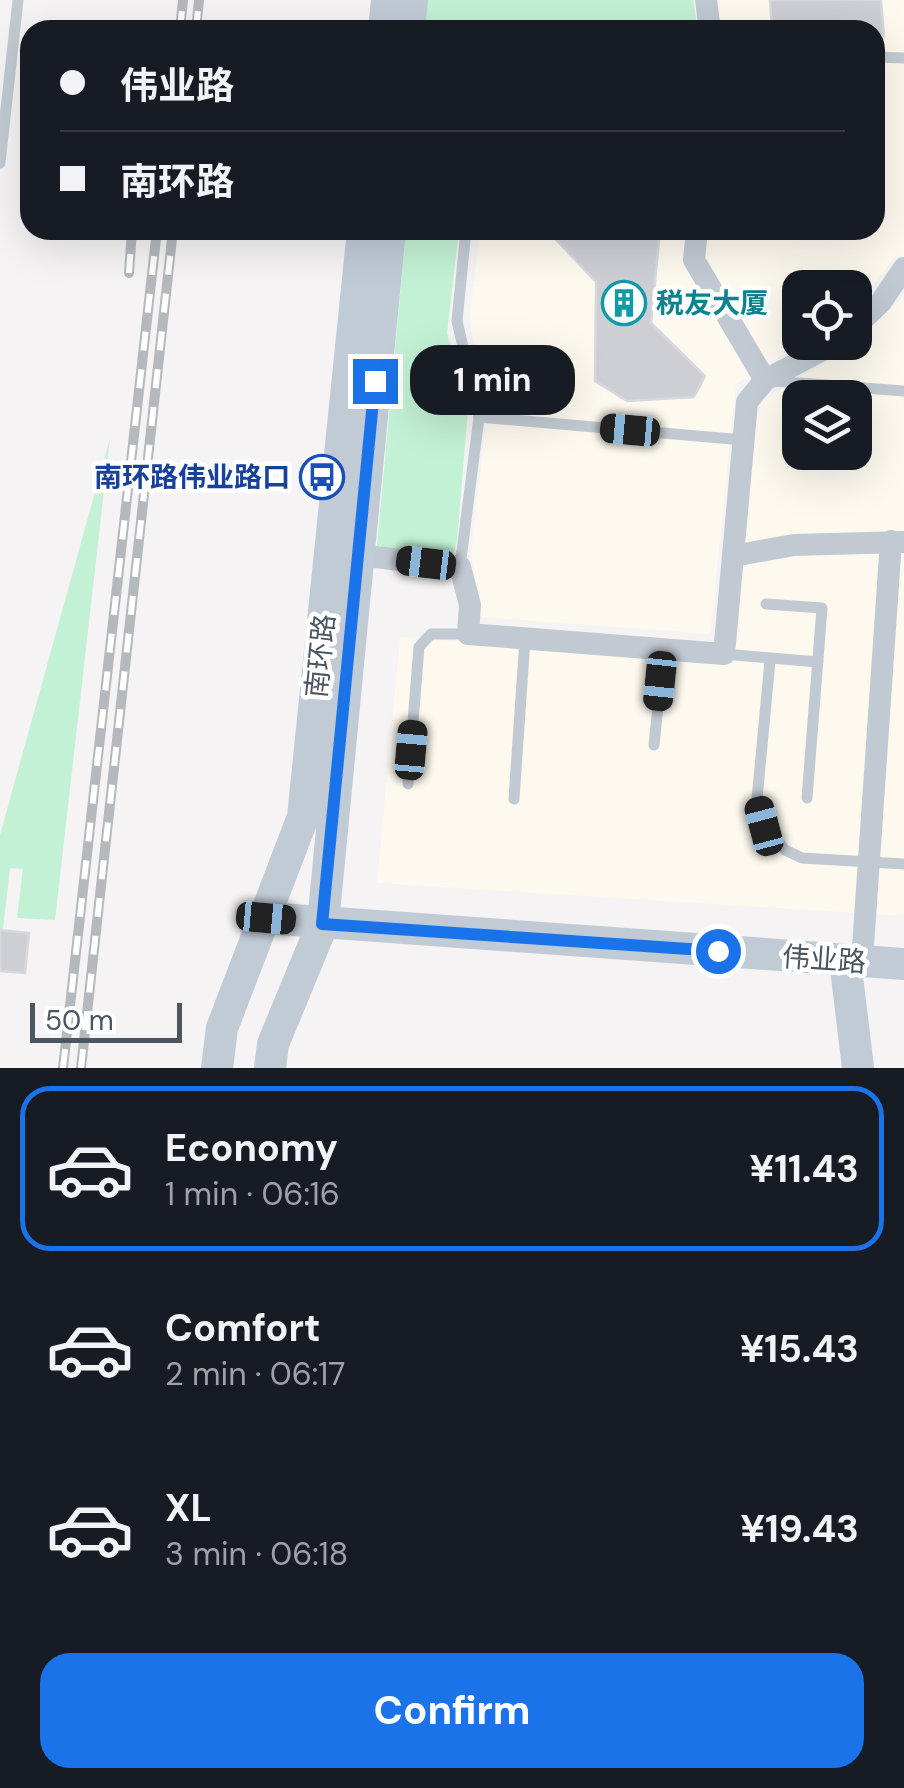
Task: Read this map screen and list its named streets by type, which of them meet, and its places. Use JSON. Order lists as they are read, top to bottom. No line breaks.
{"streets":{"main road":["南环路","伟业路"]},"crossings":[["南环路","伟业路"]],"places":{"building":["税友大厦"],"bus stop":["南环路伟业路口"]},"scale_bar":"50 m","page":{"banner":["伟业路","南环路"],"bubble":"1 min","scale":"50 m","list":[{"name":"Economy","note":"1 min · 06:16","value":"¥11.43"},{"name":"Comfort","note":"2 min · 06:17","value":"¥15.43"},{"name":"XL","note":"3 min · 06:18","value":"¥19.43"}],"buttons":"Confirm"}}
